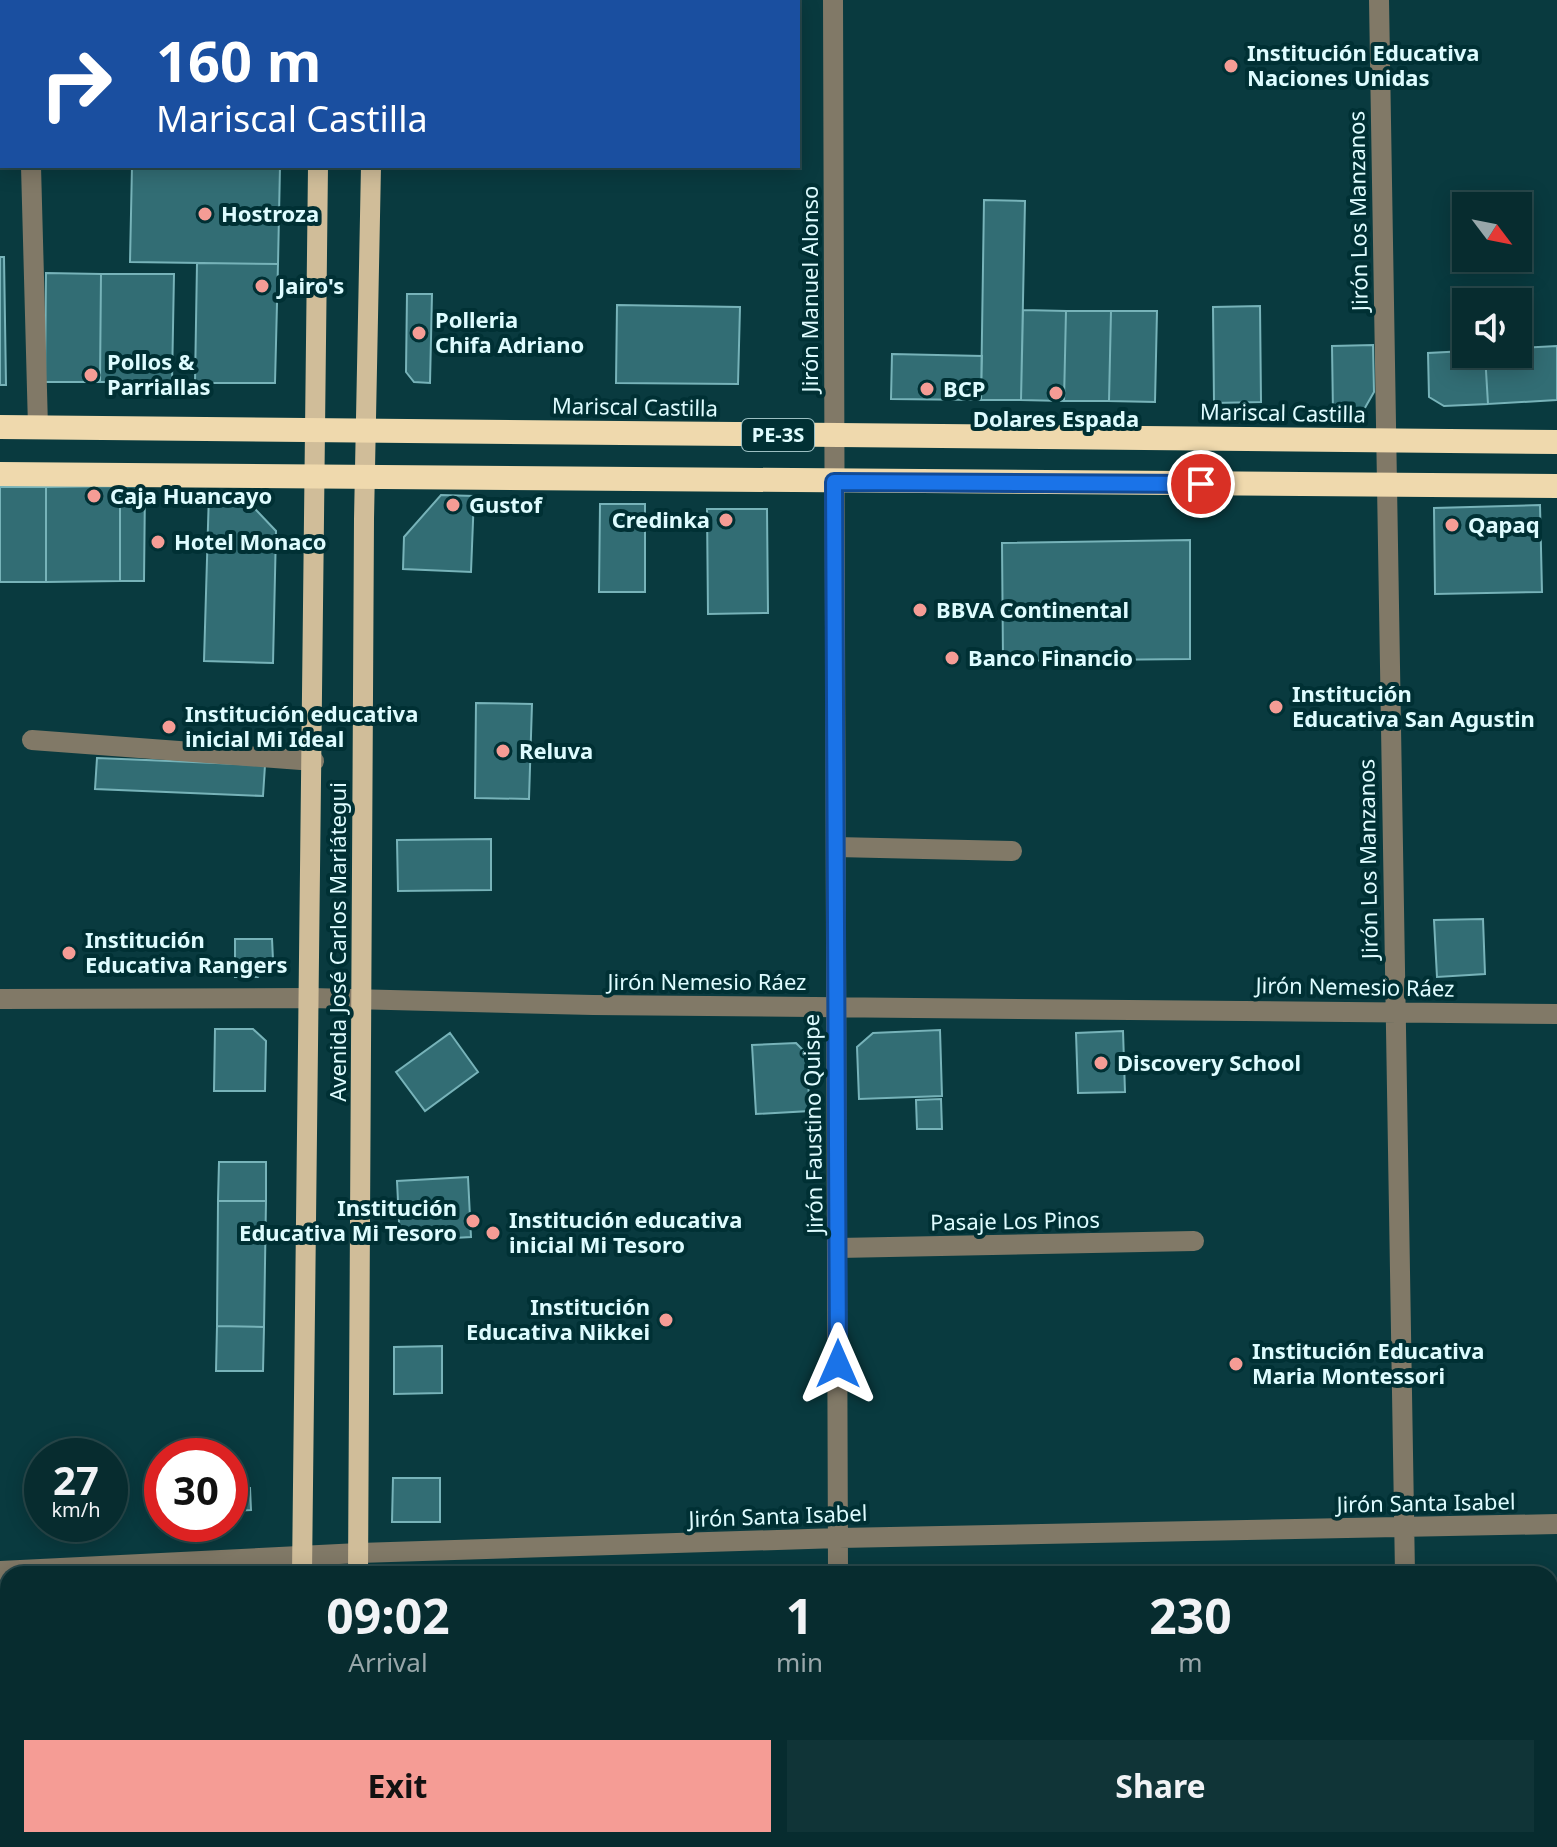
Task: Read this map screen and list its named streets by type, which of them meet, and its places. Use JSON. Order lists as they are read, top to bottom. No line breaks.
{"streets":{"highway":["Mariscal Castilla","PE-3S"],"main road":["Avenida José Carlos Mariátegui"],"street":["Jirón Los Manzanos","Jirón Manuel Alonso","Jirón Nemesio Ráez","Jirón Faustino Quispe","Pasaje Los Pinos","Jirón Santa Isabel"]},"crossings":[["Jirón Los Manzanos","Mariscal Castilla"],["Jirón Los Manzanos","PE-3S"],["Jirón Los Manzanos","Jirón Nemesio Ráez"],["Jirón Los Manzanos","Jirón Santa Isabel"],["Jirón Manuel Alonso","Mariscal Castilla"],["Jirón Manuel Alonso","PE-3S"],["Jirón Manuel Alonso","Jirón Faustino Quispe"],["Mariscal Castilla","Avenida José Carlos Mariátegui"],["PE-3S","Avenida José Carlos Mariátegui"],["PE-3S","Jirón Faustino Quispe"],["Avenida José Carlos Mariátegui","Jirón Nemesio Ráez"],["Avenida José Carlos Mariátegui","Jirón Santa Isabel"],["Jirón Nemesio Ráez","Jirón Faustino Quispe"],["Jirón Faustino Quispe","Pasaje Los Pinos"],["Jirón Faustino Quispe","Jirón Santa Isabel"]],"places":["Institución Educativa Naciones Unidas","Hostroza","Jairo's","Polleria Chifa Adriano","Pollos & Parriallas","BCP","Dolares Espada","Caja Huancayo","Gustof","Credinka","Qapaq","Hotel Monaco","BBVA Continental","Banco Financio","Institución Educativa San Agustin","Institución educativa inicial Mi Ideal","Reluva","Institución Educativa Rangers","Discovery School","Institución Educativa Mi Tesoro","Institución educativa inicial Mi Tesoro","Institución Educativa Nikkei","Institución Educativa Maria Montessori"],"north":"bottom right","page":{"turn":["160 m","Mariscal Castilla"],"speed":"27 km/h","limit":"30","eta":["09:02","Arrival","1","min","230","m"],"buttons":["Exit","Share"]}}
